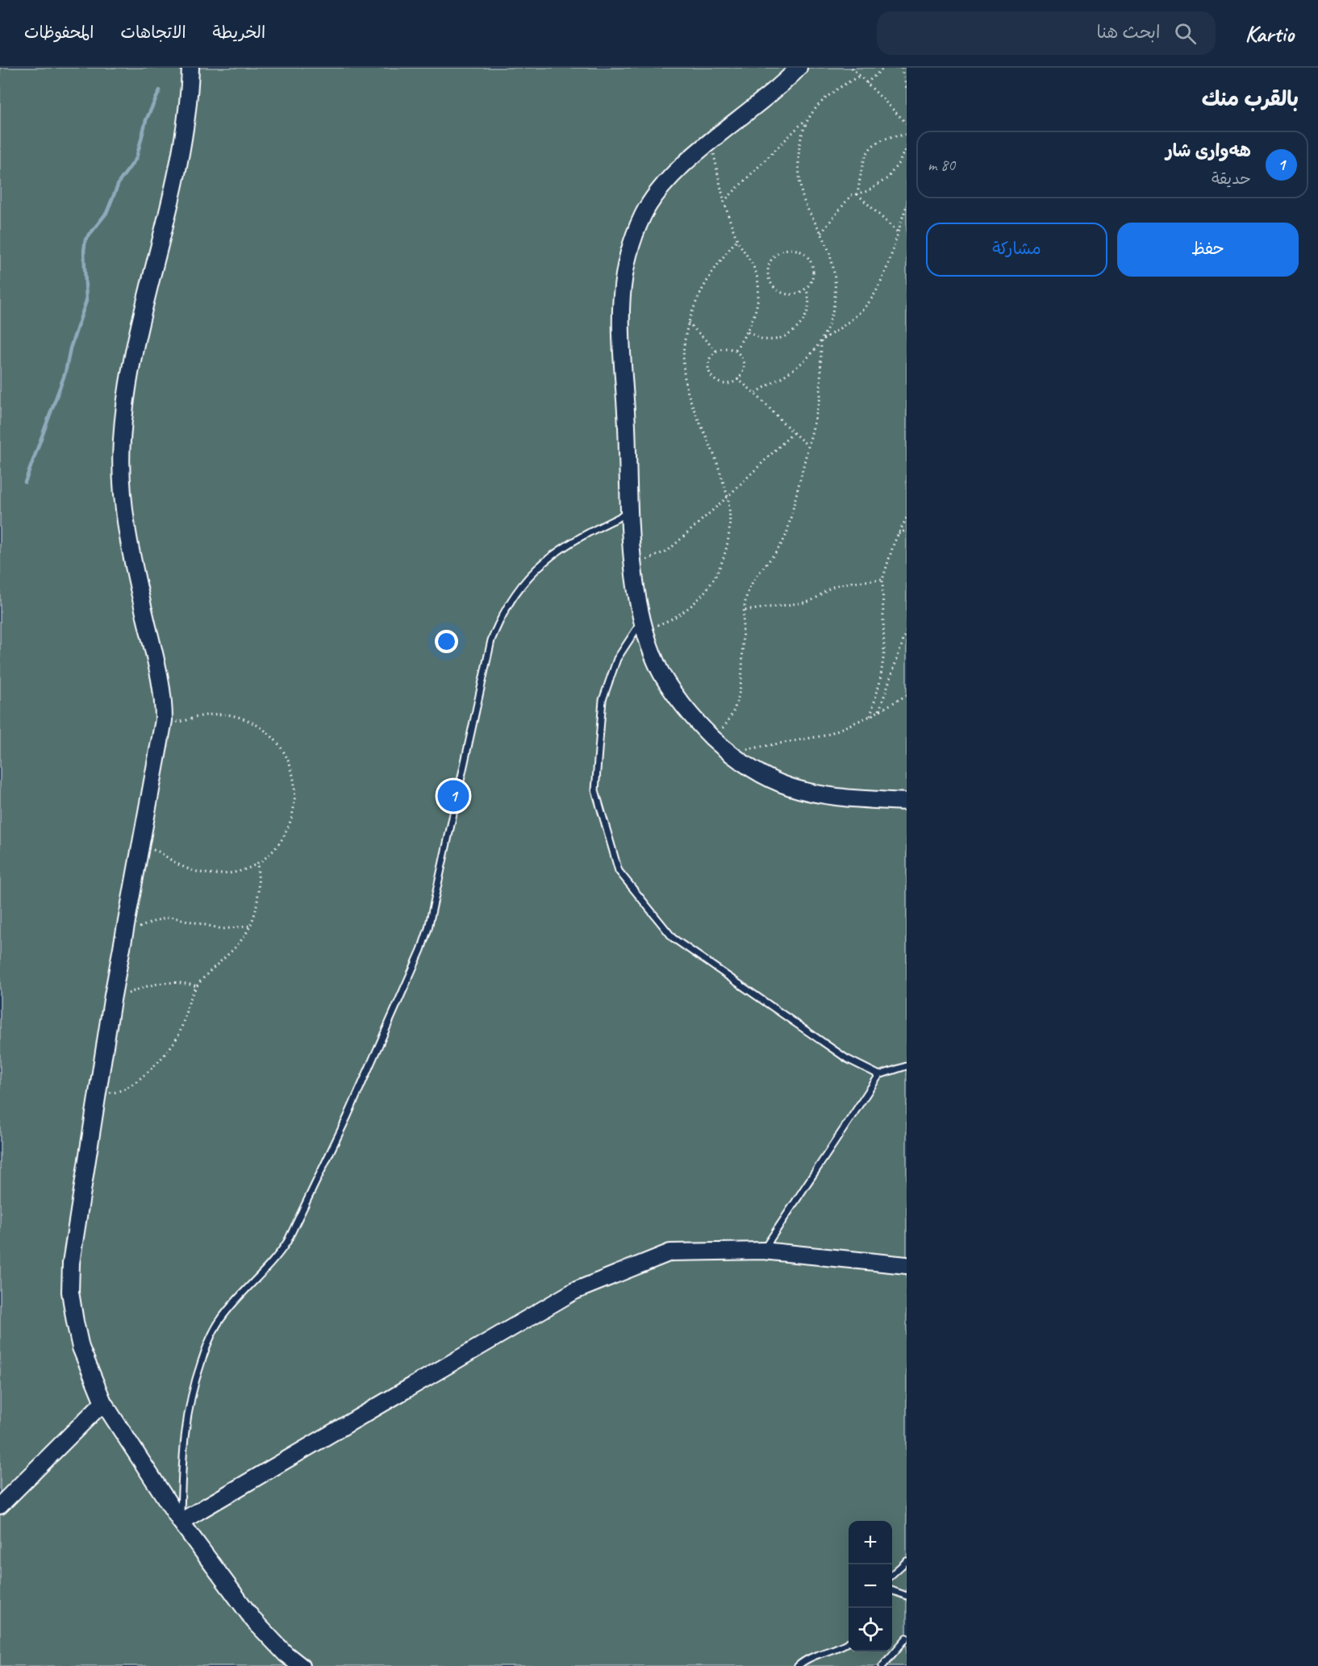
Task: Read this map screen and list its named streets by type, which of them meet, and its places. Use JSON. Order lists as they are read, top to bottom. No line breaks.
{"page":{"header":"Kartio","search":"ابحث هنا","nav":["الخريطة","الاتجاهات","المحفوظات"],"heading":"بالقرب منك","list":[{"mark":"1","name":"هەواری شار","note":"حديقة","value":"80 m"}],"buttons":["حفظ","مشاركة"],"pins":"1","map_buttons":["+","−"]}}
